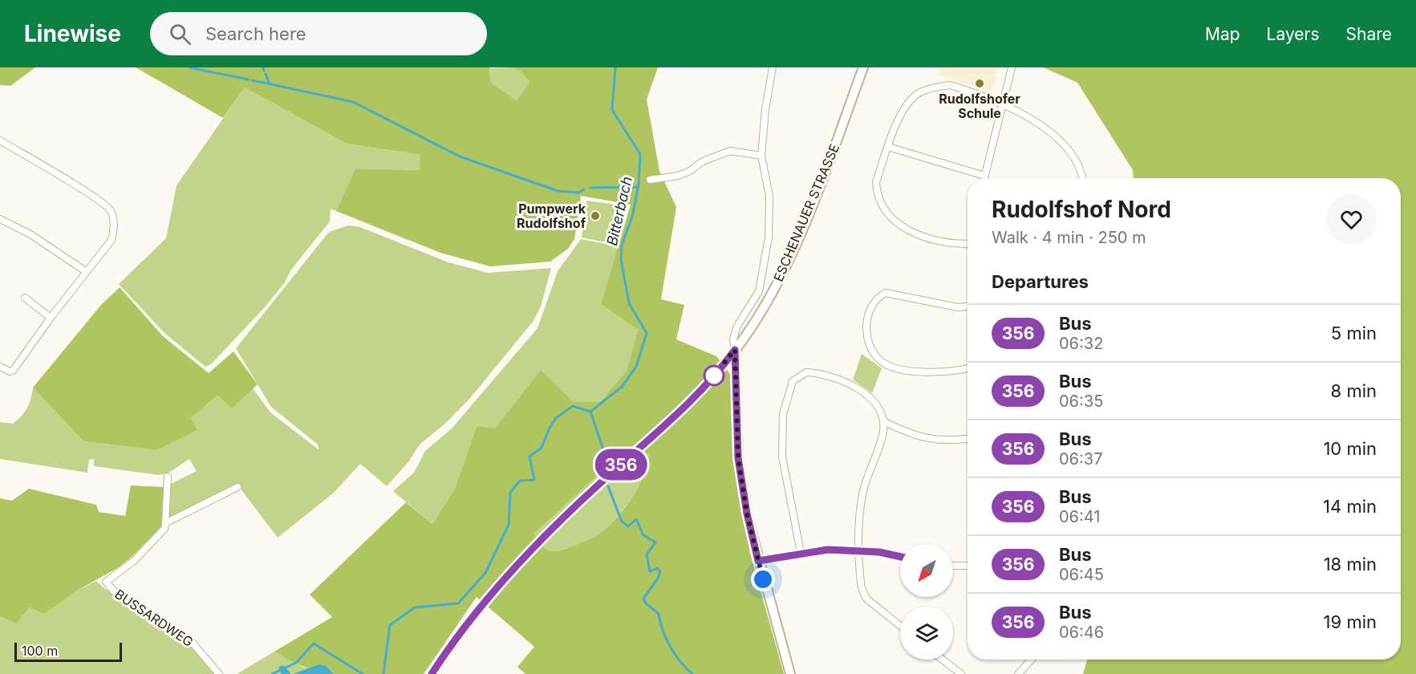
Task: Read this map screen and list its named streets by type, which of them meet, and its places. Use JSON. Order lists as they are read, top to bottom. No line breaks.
{"streets":{"main road":["ESCHENAUER STRASSE"],"street":["BUSSARDWEG"]},"water":["Bitterbach"],"places":["Rudolfshofer Schule","Pumpwerk Rudolfshof"],"lines":["bus line 356"],"scale_bar":"100 m","north":"bottom left","page":{"header":"Linewise","search":"Search here","nav":["Map","Layers","Share"],"on_map":"356","heading":[["Rudolfshof Nord","Walk · 4 min · 250 m"],"Departures"],"list":[{"mark":"356","name":"Bus","note":"06:32","value":"5 min"},{"mark":"356","name":"Bus","note":"06:35","value":"8 min"},{"mark":"356","name":"Bus","note":"06:37","value":"10 min"},{"mark":"356","name":"Bus","note":"06:41","value":"14 min"},{"mark":"356","name":"Bus","note":"06:45","value":"18 min"},{"mark":"356","name":"Bus","note":"06:46","value":"19 min"}],"scale":"100 m"}}
